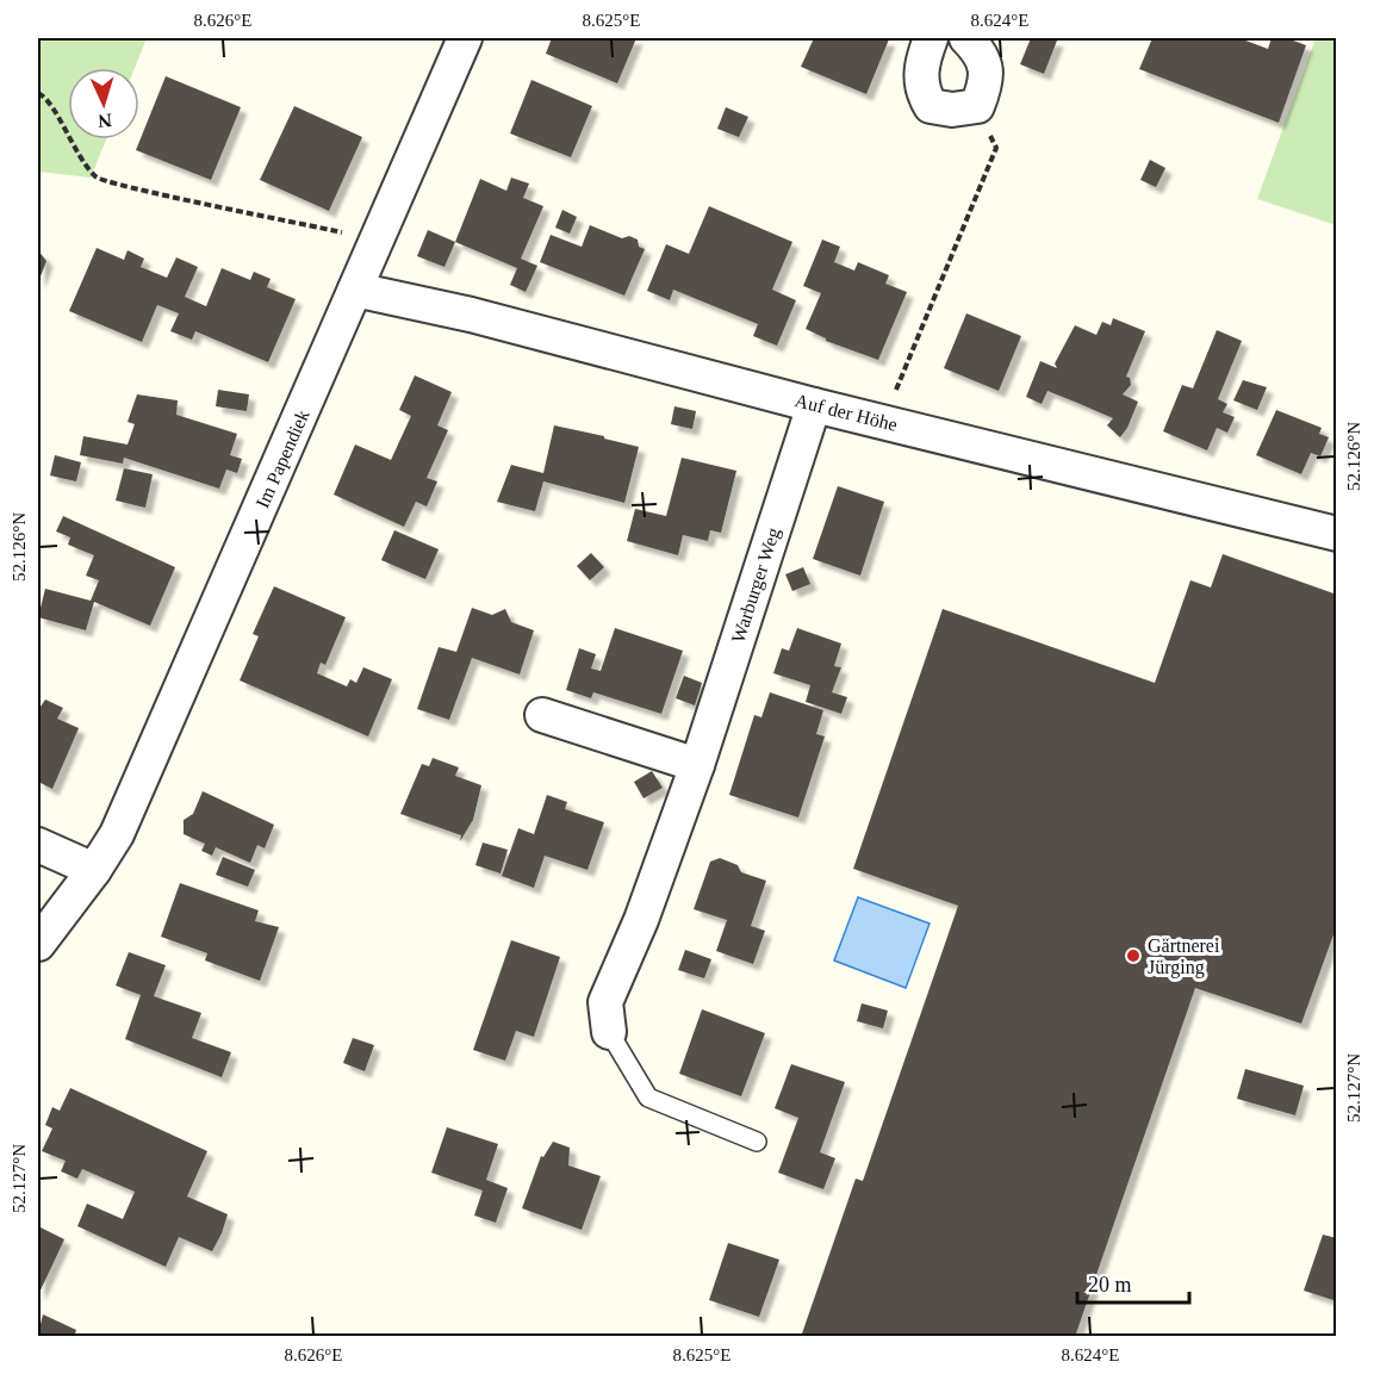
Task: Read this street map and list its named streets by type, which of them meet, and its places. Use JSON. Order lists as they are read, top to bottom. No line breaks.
{"streets":{"street":["Auf der Höhe","Im Papendiek","Warburger Weg"]},"crossings":[["Auf der Höhe","Im Papendiek"],["Auf der Höhe","Warburger Weg"]],"places":["Gärtnerei Jürging"],"scale_bar":"20 m","north":"bottom","coordinates":["8.626°E","8.625°E","8.624°E","52.126°N","52.127°N"]}
